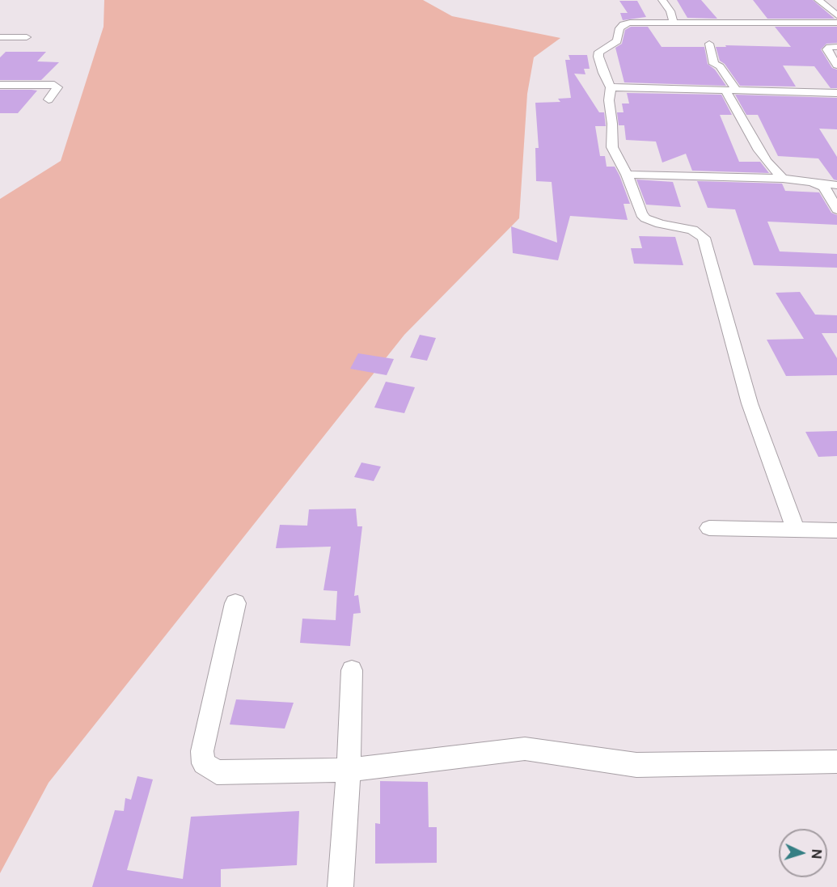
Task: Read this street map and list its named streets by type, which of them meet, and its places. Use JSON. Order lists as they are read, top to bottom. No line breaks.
{"north":"right"}
